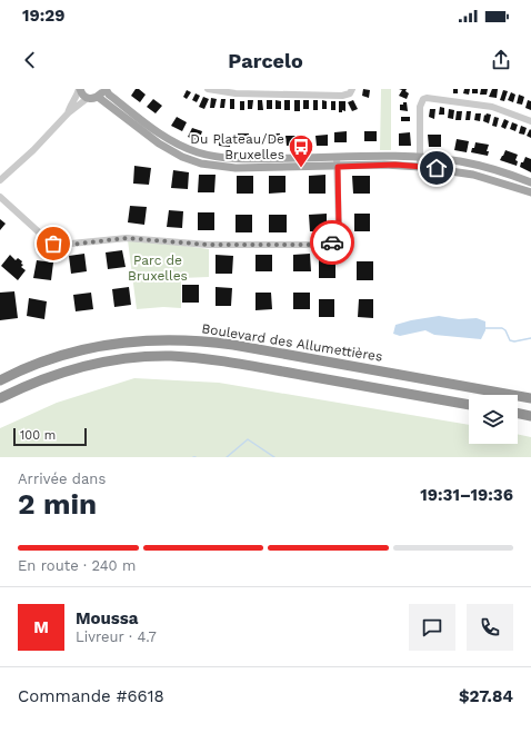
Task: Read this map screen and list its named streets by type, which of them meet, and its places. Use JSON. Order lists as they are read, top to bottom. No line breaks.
{"streets":{"highway":["Boulevard des Allumettières"]},"parks":["Parc de Bruxelles"],"places":{"bus stop":["Du Plateau/De Bruxelles"]},"scale_bar":"100 m","page":{"status":"19:29","header":"Parcelo","scale":"100 m","heading":["2 min","Arrivée dans","19:31–19:36"],"panel":["Moussa","Livreur · 4.7","Commande #6618","$27.84"],"bar":"En route · 240 m","round":"M"}}
